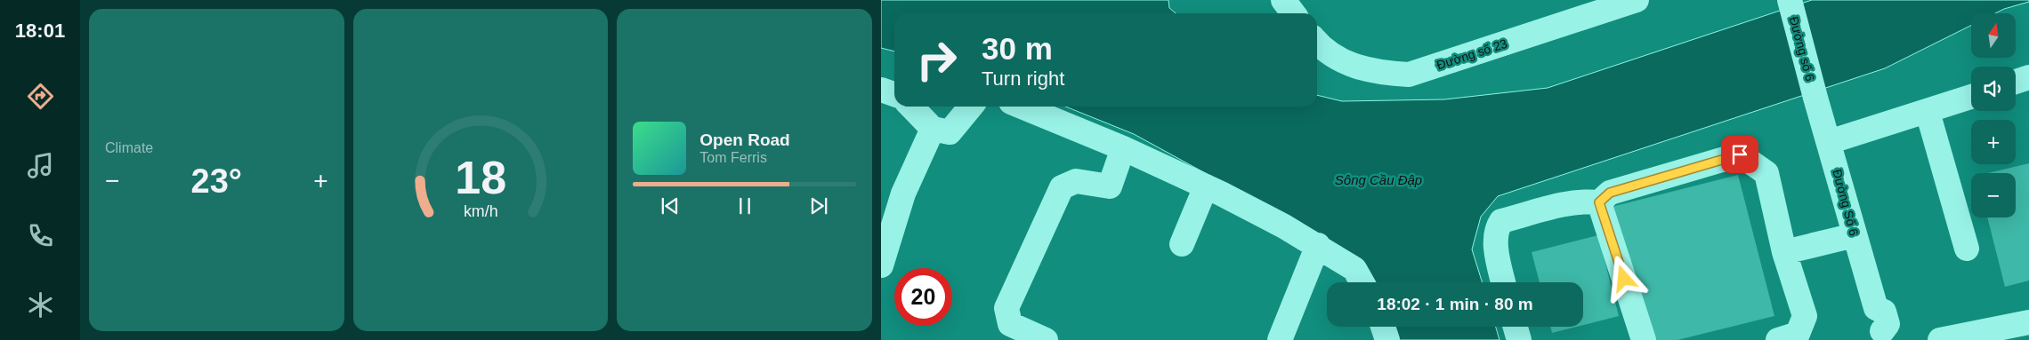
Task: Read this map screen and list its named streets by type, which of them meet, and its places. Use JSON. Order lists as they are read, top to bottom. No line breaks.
{"streets":{"street":["Đường số 6","Đường số 23","Đường Số 6"]},"crossings":[["Đường số 6","Đường Số 6"]],"water":["Sông Cầu Đập"],"north":"top","page":{"tabs":"18:01","tile":"Climate","map_buttons":["+","−"],"turn":["30 m","Turn right"],"song":["Open Road","Tom Ferris"],"heat":["−","23°","+"],"limit":"20","trip":"18:02 · 1 min · 80 m","gauge":["18","km/h"]}}
